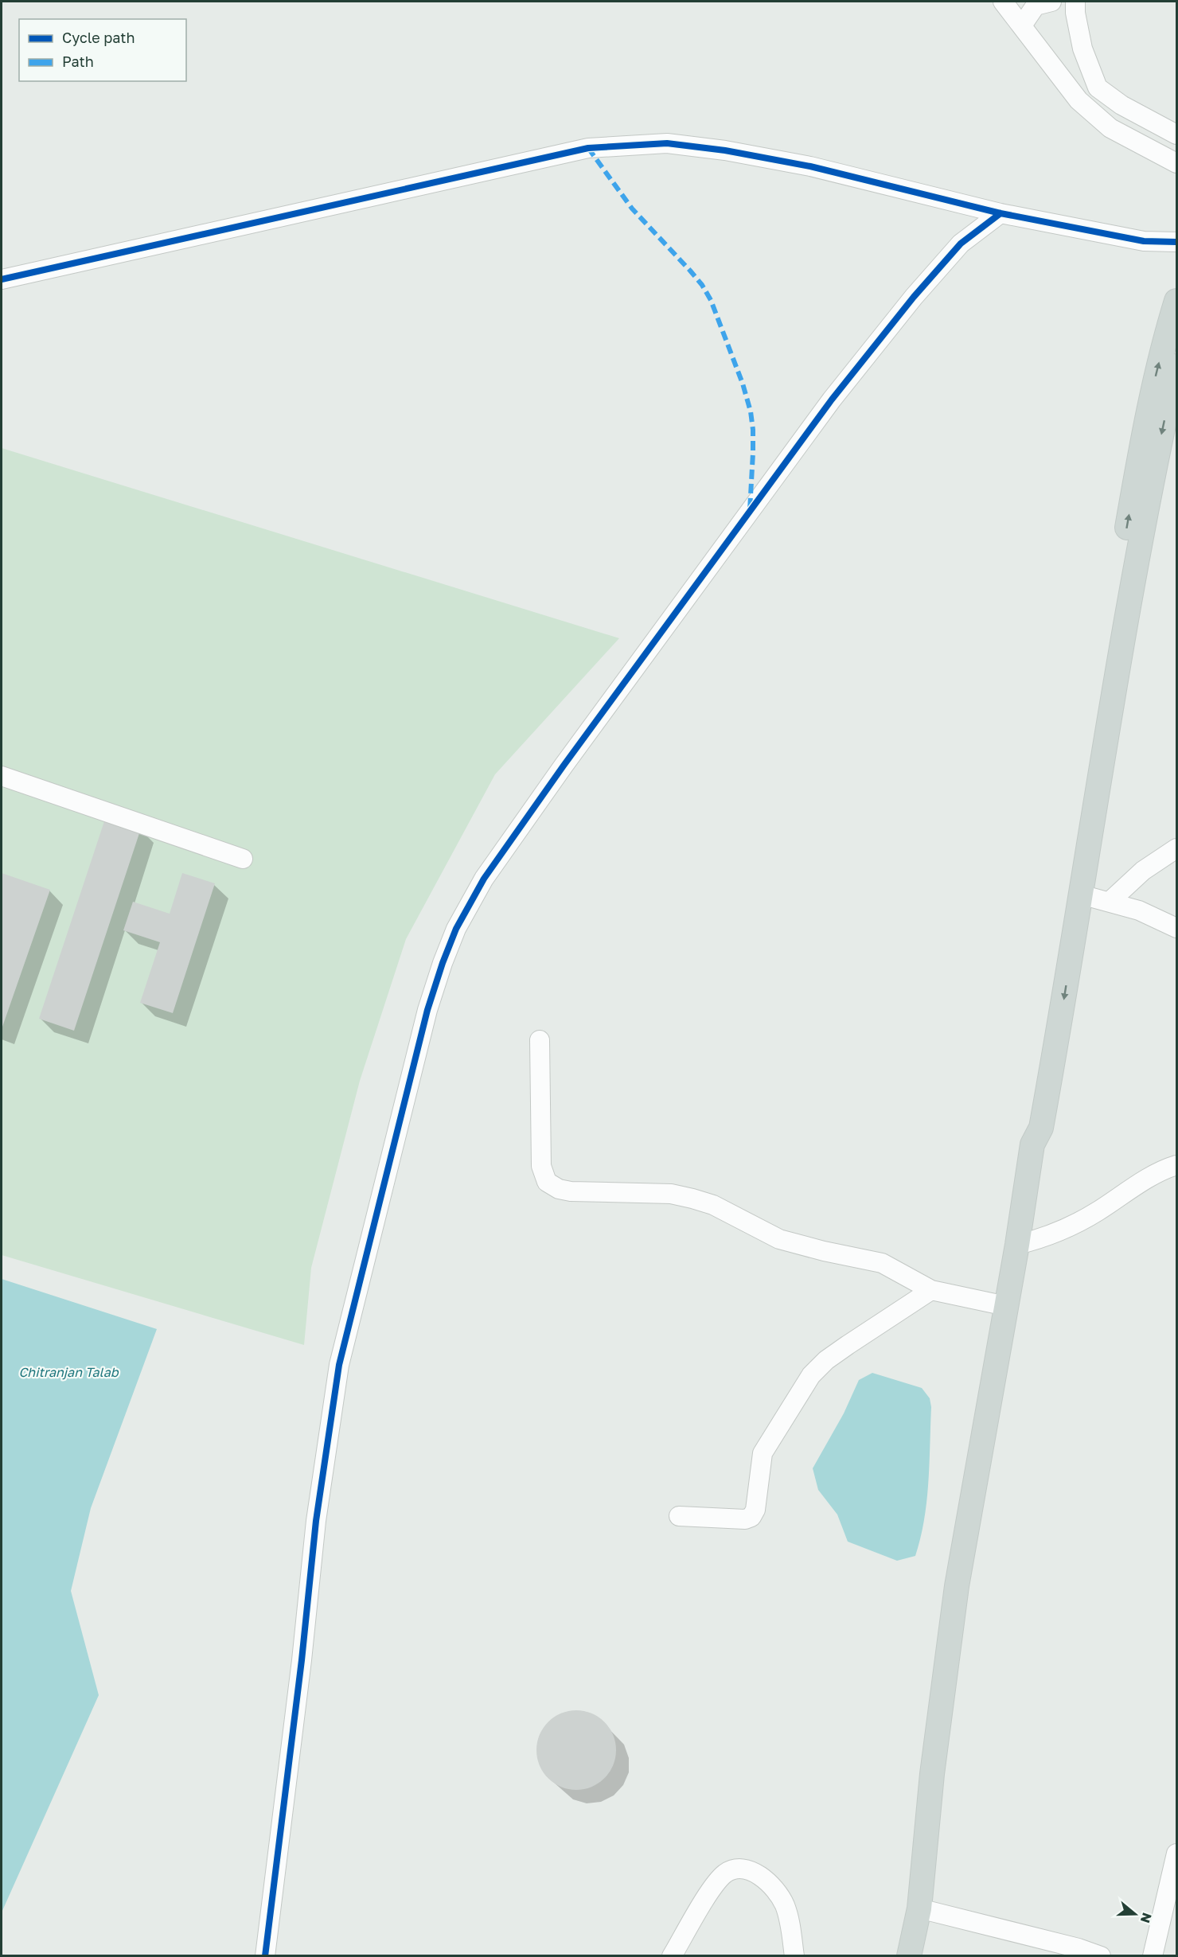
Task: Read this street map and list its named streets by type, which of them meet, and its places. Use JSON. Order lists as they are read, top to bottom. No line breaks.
{"water":["Chitranjan Talab"],"legend":["Cycle path","Path"],"north":"right"}
